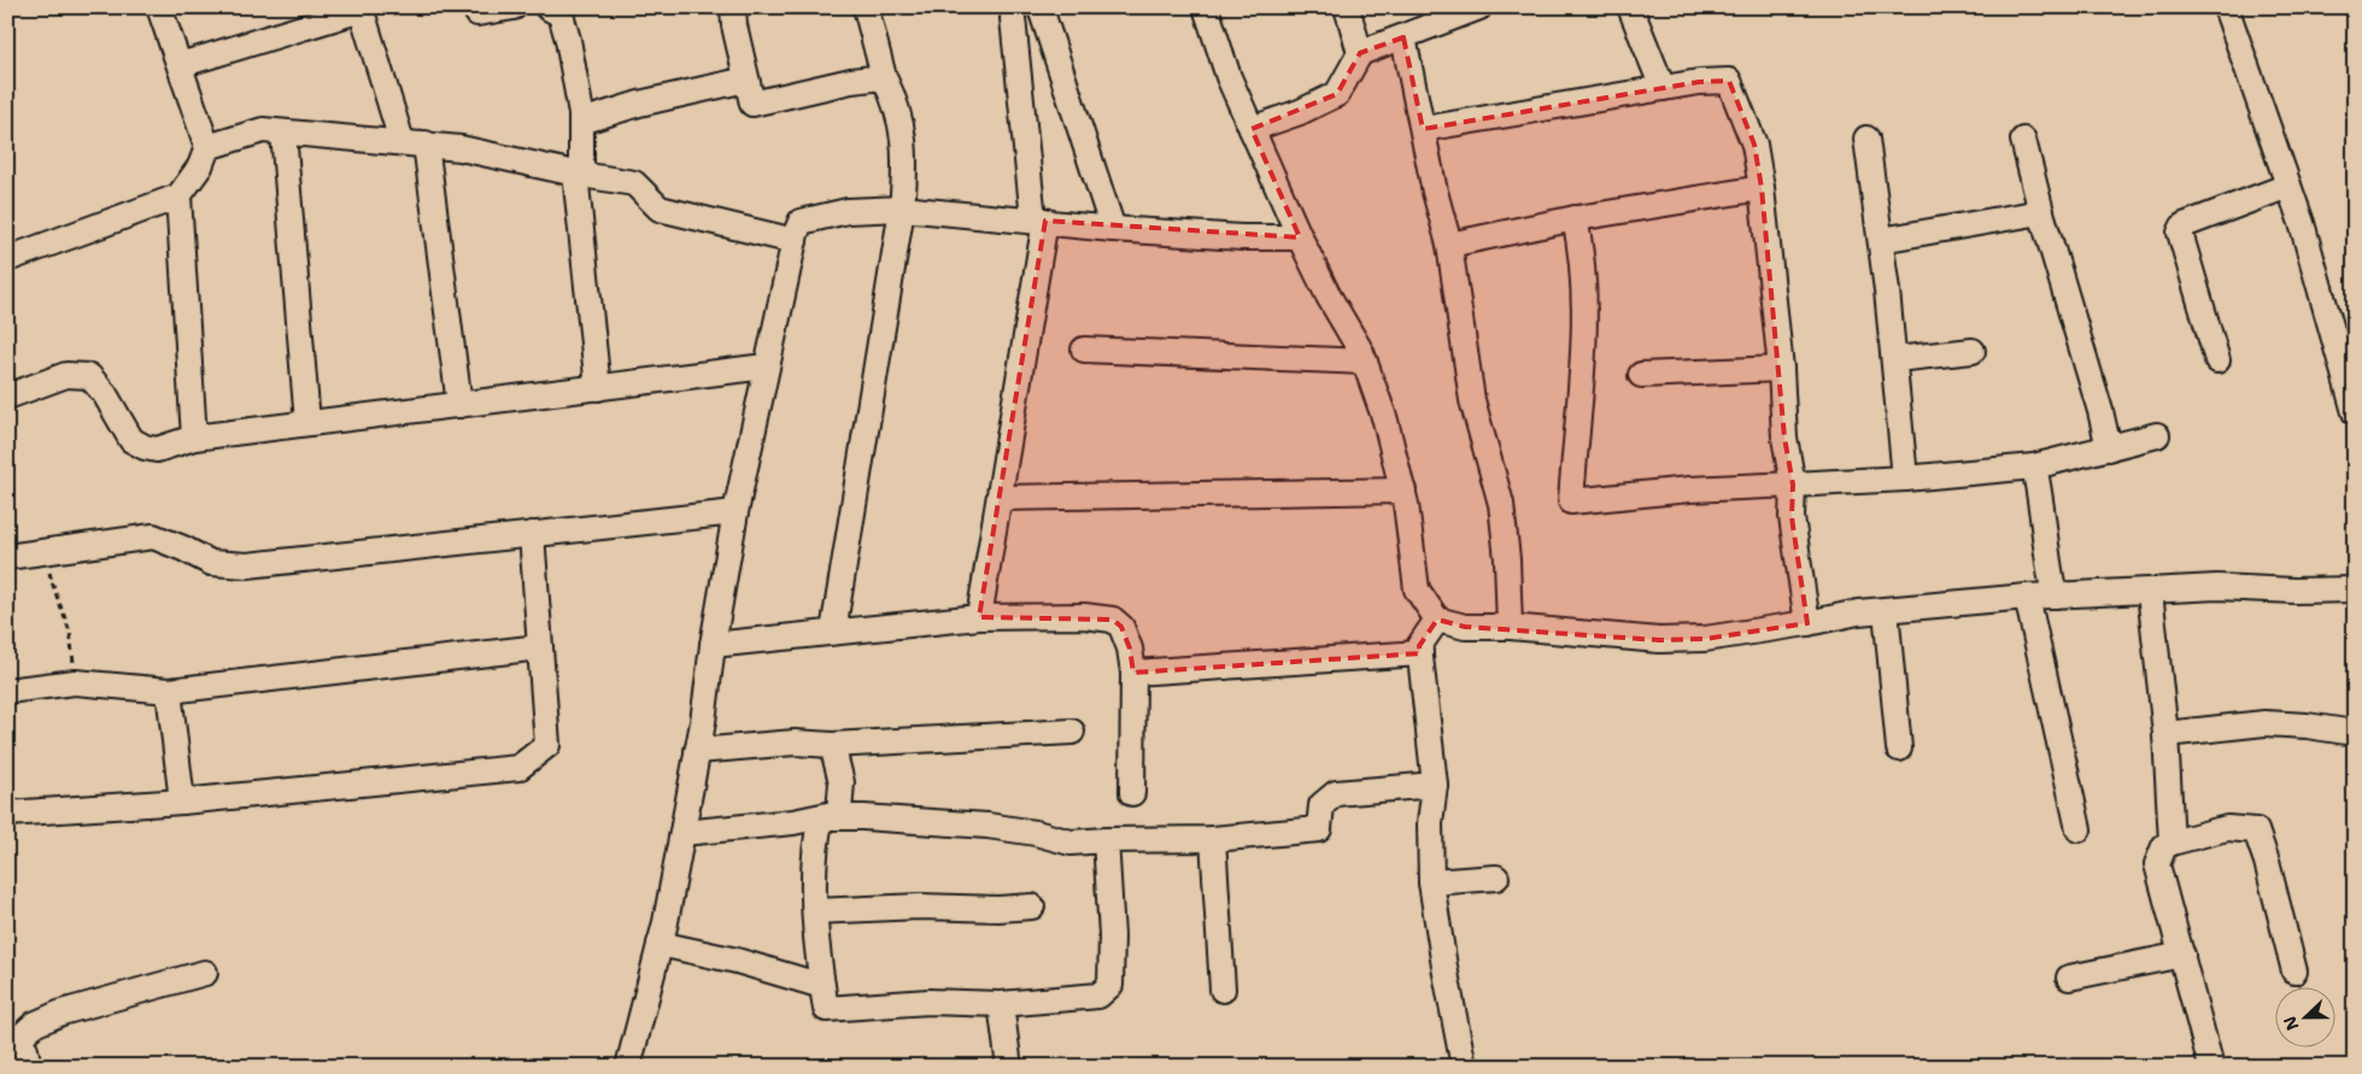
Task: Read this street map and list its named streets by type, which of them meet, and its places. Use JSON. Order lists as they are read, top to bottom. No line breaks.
{"north":"left"}
